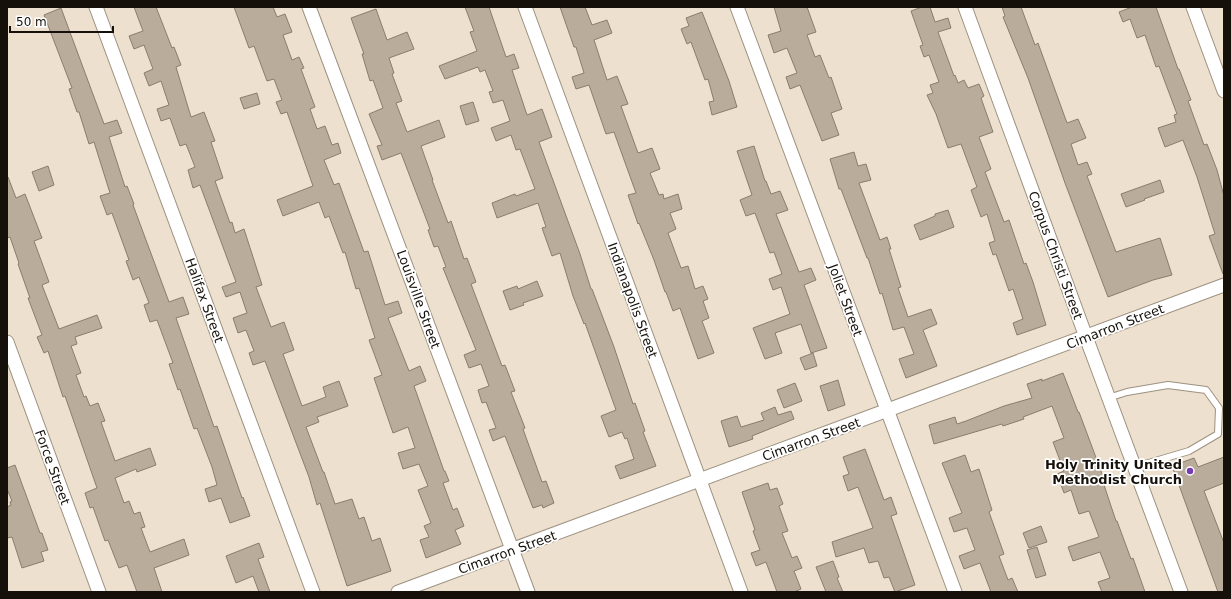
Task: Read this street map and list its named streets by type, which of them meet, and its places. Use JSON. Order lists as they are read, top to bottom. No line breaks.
{"streets":{"street":["Corpus Christi Street","Louisville Street","Halifax Street","Indianapolis Street","Joliet Street","Cimarron Street","Force Street"]},"crossings":[["Corpus Christi Street","Cimarron Street"],["Louisville Street","Cimarron Street"],["Indianapolis Street","Cimarron Street"],["Joliet Street","Cimarron Street"]],"places":["Holy Trinity United Methodist Church"],"scale_bar":"50 m"}
